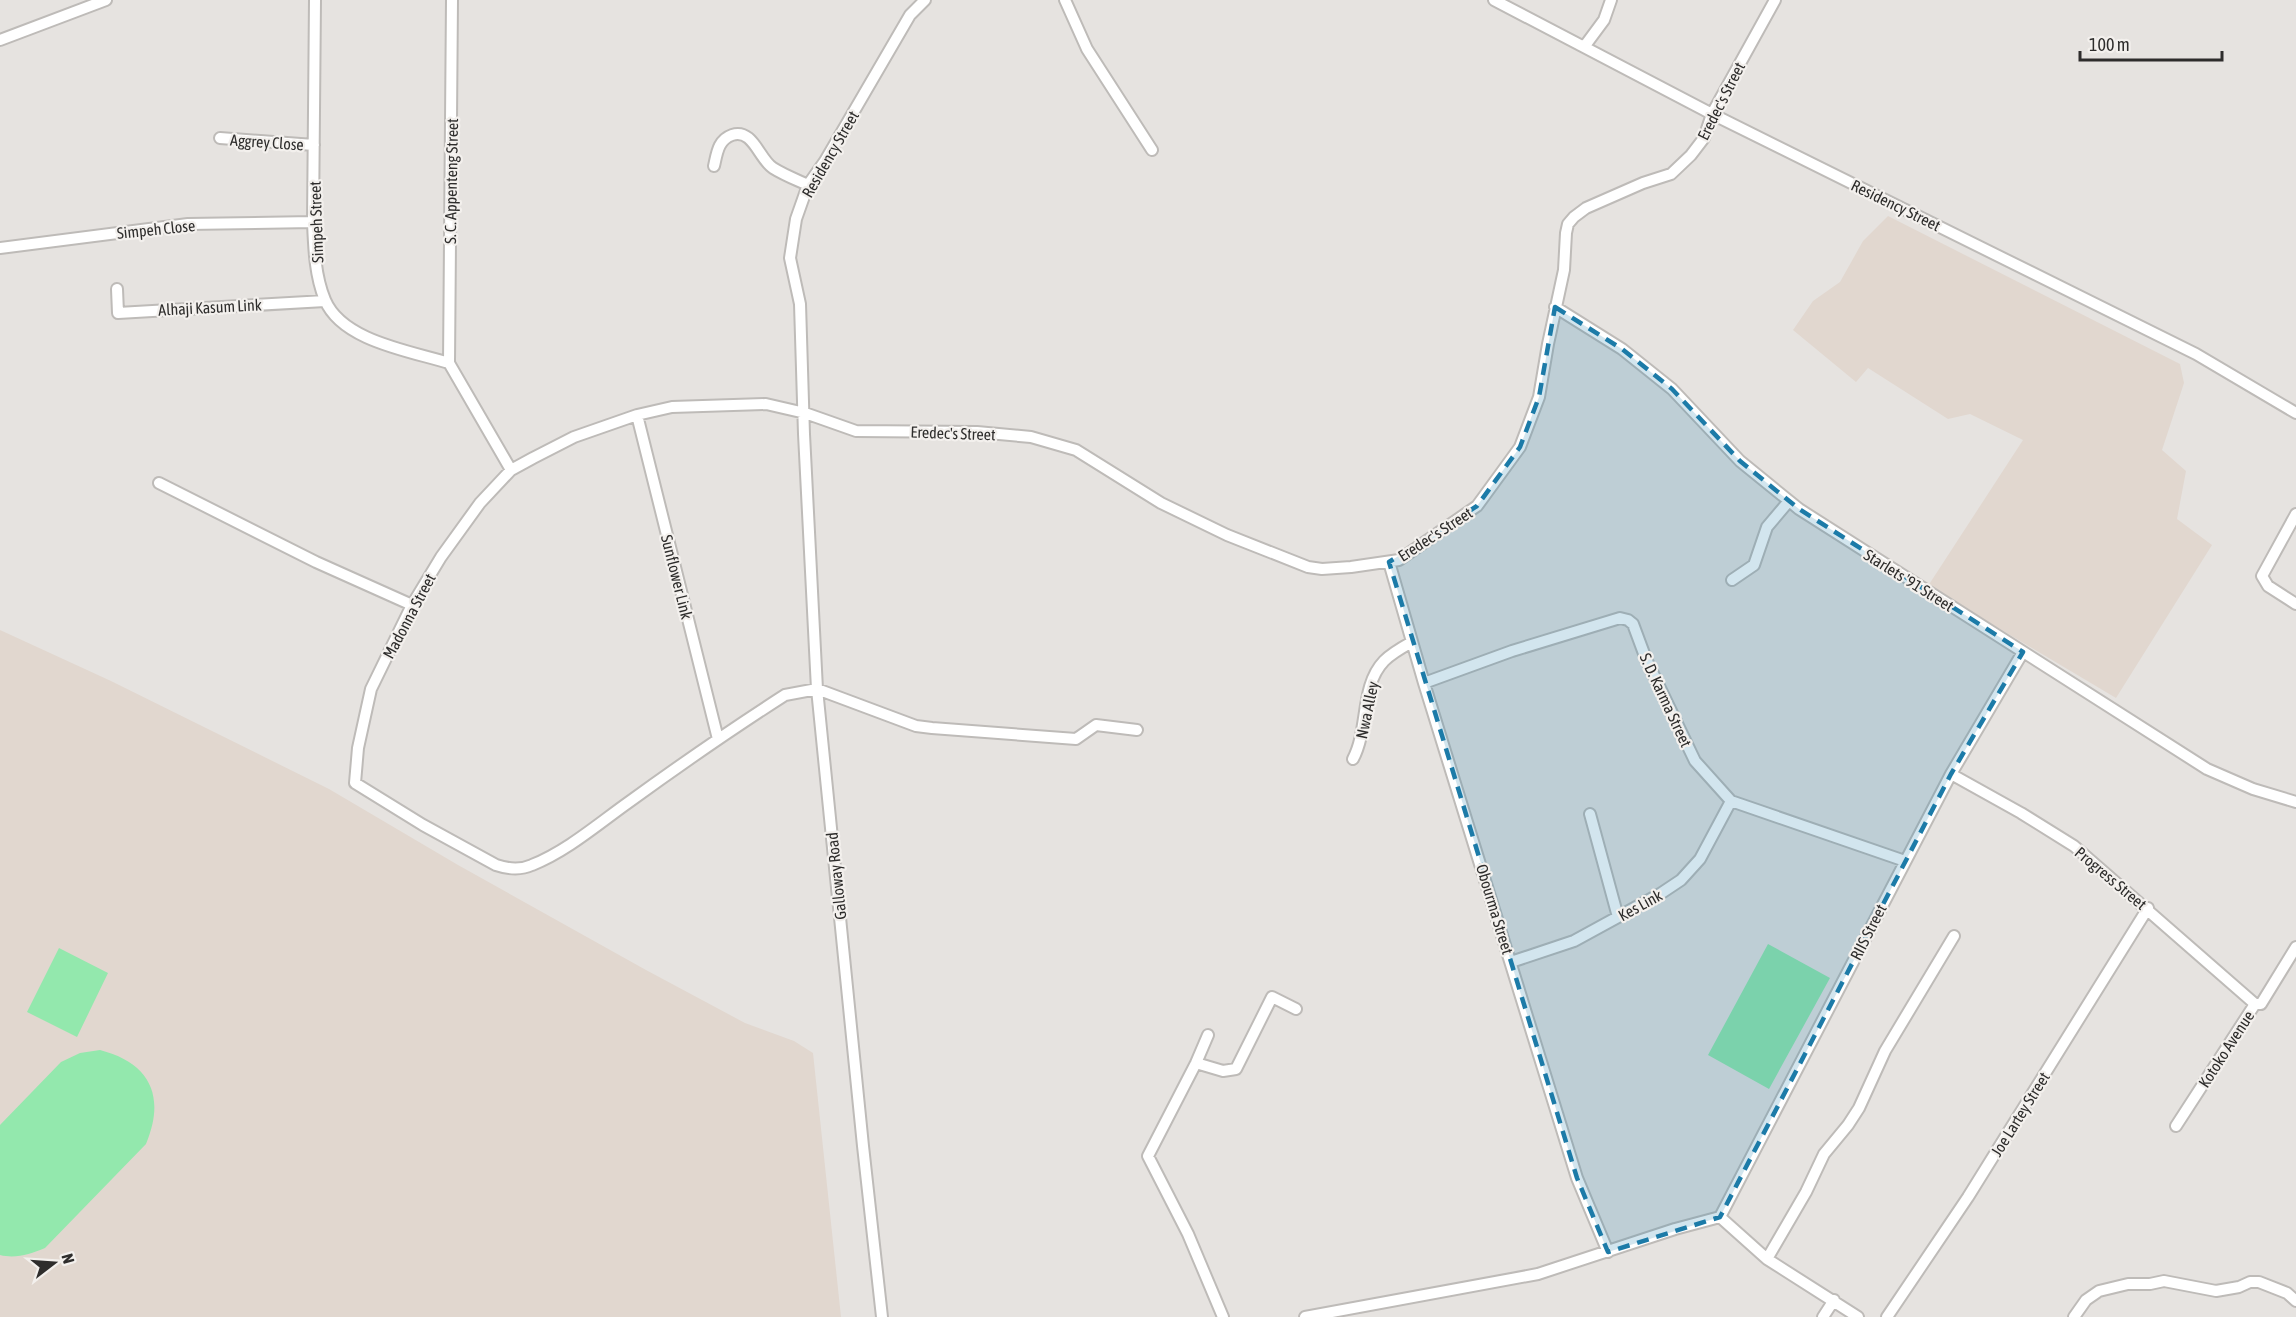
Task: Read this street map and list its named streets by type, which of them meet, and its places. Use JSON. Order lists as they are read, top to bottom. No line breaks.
{"streets":{"street":["Eredec's Street","Aggrey Close","Residency Street","S. C. Appenteng Street","Simpeh Street","Simpeh Close","Alhaji Kasum Link","Sunflower Link","Starlets '91 Street","Madonna Street","S. D. Karma Street","Nwa Alley","Galloway Road","Progress Street","Kes Link","Obourma Street","RIIS Street","Kotoko Avenue","Joe Lartey Street"]},"crossings":[["Eredec's Street","Residency Street"],["Eredec's Street","Starlets '91 Street"],["Eredec's Street","Madonna Street"],["Eredec's Street","Obourma Street"],["Aggrey Close","Simpeh Street"],["Residency Street","Madonna Street"],["Residency Street","Galloway Road"],["S. C. Appenteng Street","Simpeh Street"],["Simpeh Street","Simpeh Close"],["Simpeh Street","Alhaji Kasum Link"],["Sunflower Link","Madonna Street"],["Starlets '91 Street","RIIS Street"],["S. D. Karma Street","Kes Link"],["S. D. Karma Street","Obourma Street"],["S. D. Karma Street","RIIS Street"],["Nwa Alley","Obourma Street"],["Progress Street","RIIS Street"],["Progress Street","Kotoko Avenue"],["Progress Street","Joe Lartey Street"],["Kes Link","Obourma Street"]],"scale_bar":"100 m","north":"right"}
